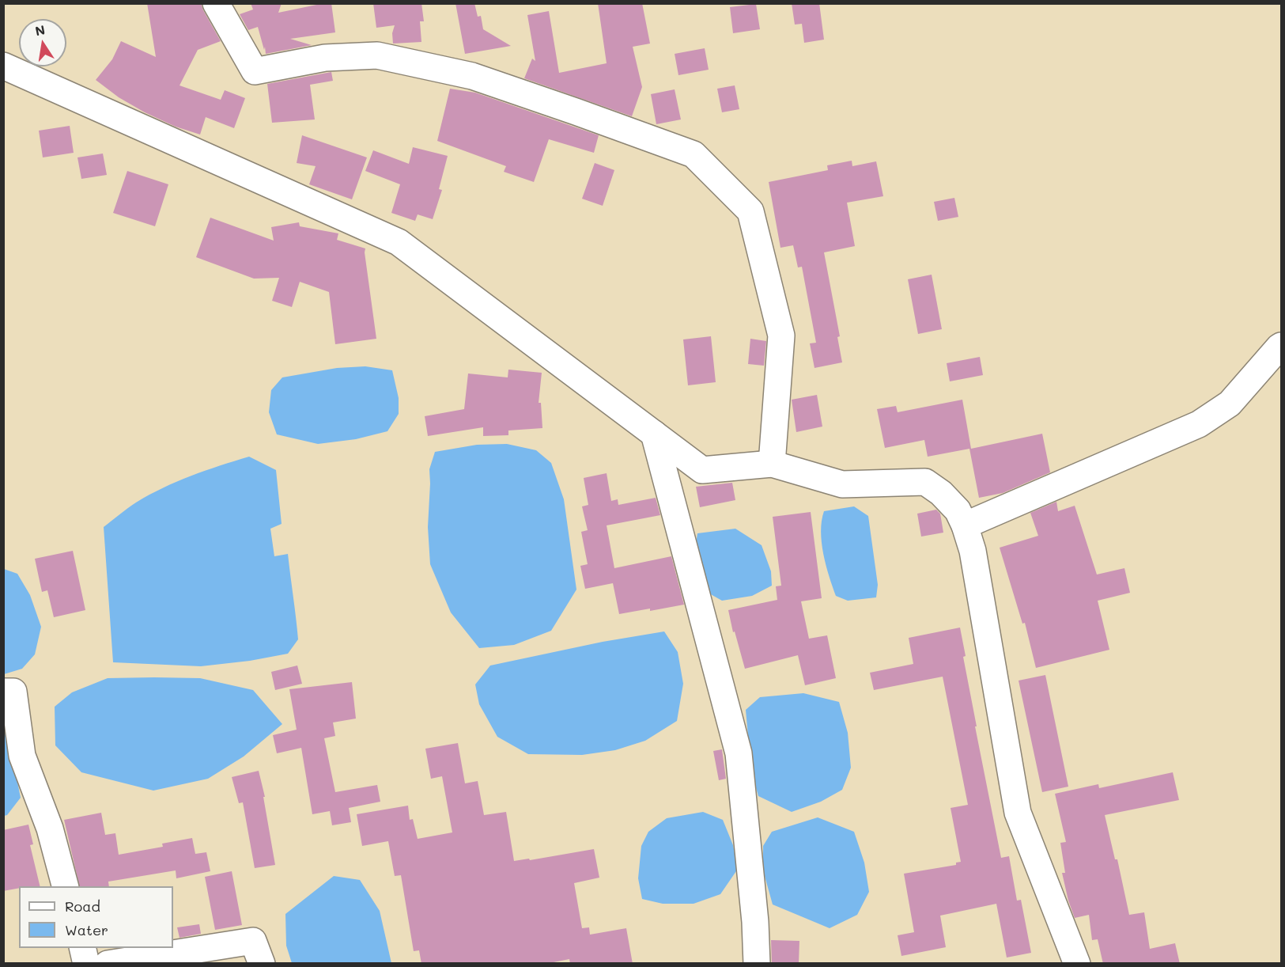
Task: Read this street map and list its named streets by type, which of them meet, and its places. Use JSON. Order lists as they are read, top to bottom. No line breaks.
{"legend":["Road","Water"],"north":"top"}
